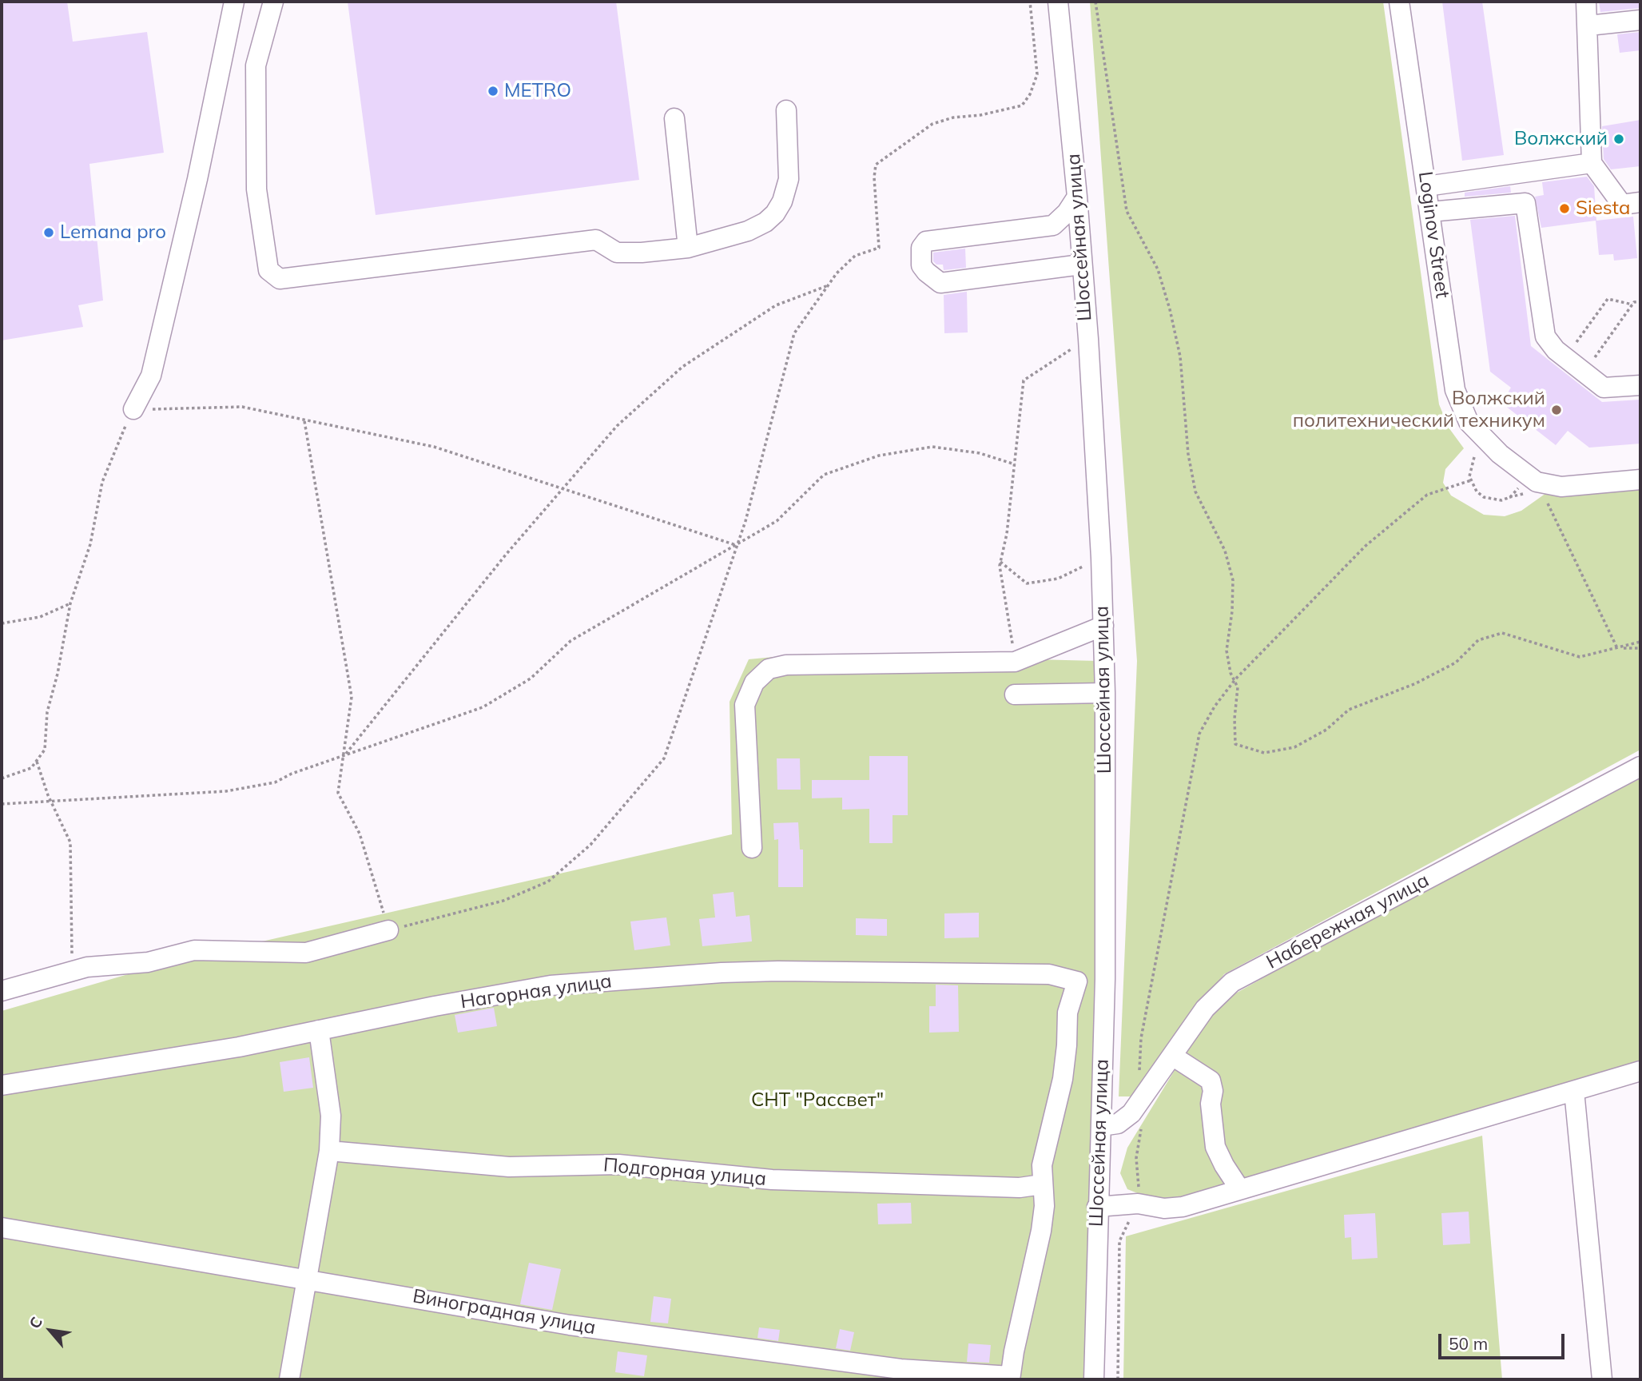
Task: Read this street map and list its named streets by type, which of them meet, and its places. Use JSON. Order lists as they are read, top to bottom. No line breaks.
{"streets":{"street":["Loginov Street","Шоссейная улица","Набережная улица","Нагорная улица","Подгорная улица","Виноградная улица"]},"crossings":[["Шоссейная улица","Набережная улица"],["Шоссейная улица","Нагорная улица"]],"parks":["СНТ \"Рассвет\""],"places":["METRO","Волжский","Siesta","Lemana pro","Волжский политехнический техникум"],"scale_bar":"50 m","north":"top left"}
